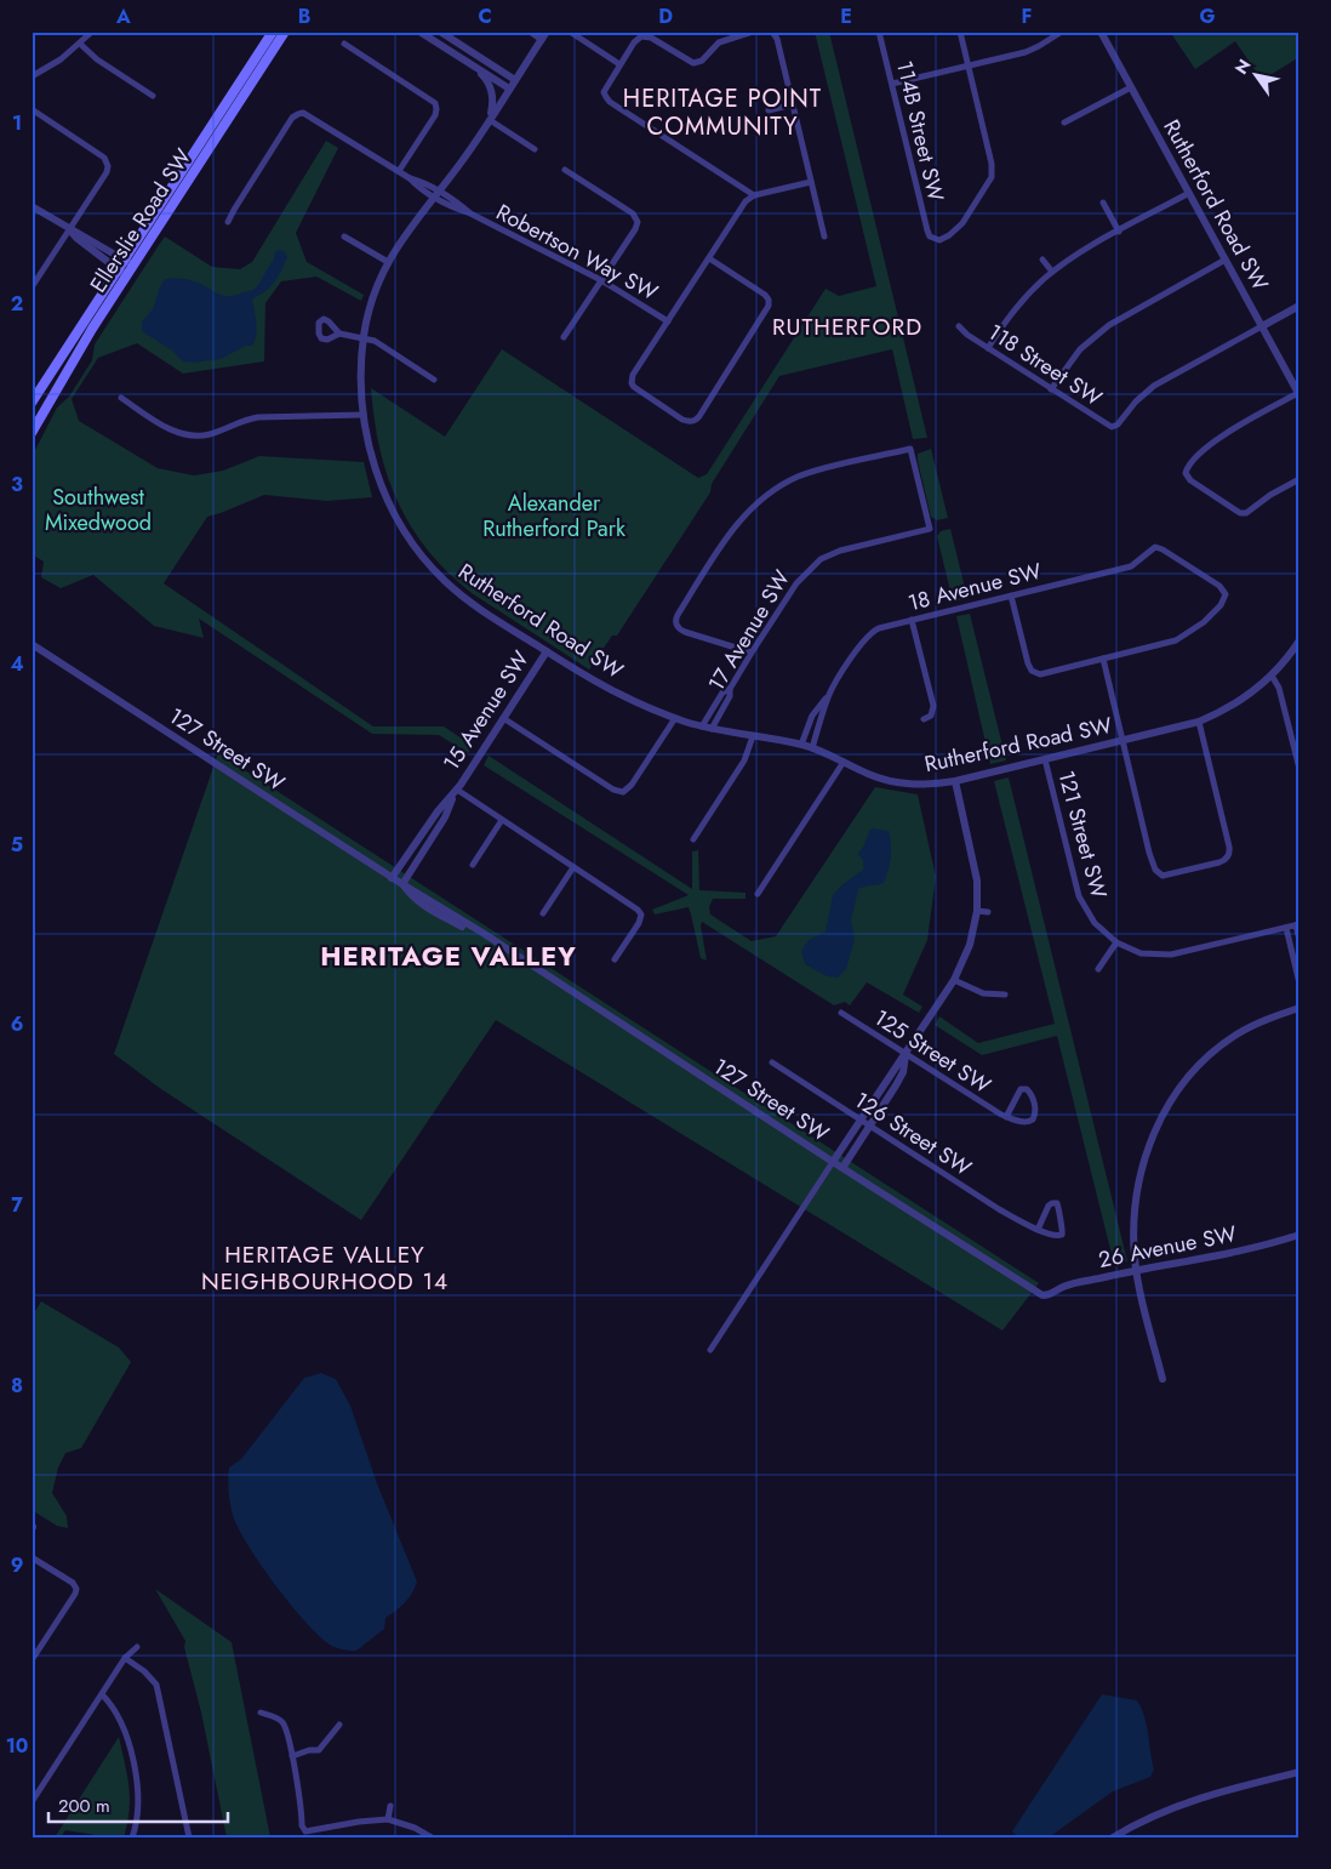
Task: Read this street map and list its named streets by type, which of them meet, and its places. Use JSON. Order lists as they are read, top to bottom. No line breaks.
{"streets":{"main road":["Ellerslie Road SW"],"street":["114B Street SW","Rutherford Road SW","Robertson Way SW","118 Street SW","18 Avenue SW","17 Avenue SW","15 Avenue SW","127 Street SW","121 Street SW","125 Street SW","126 Street SW","26 Avenue SW"]},"crossings":[["Rutherford Road SW","Robertson Way SW"],["Rutherford Road SW","118 Street SW"],["Rutherford Road SW","18 Avenue SW"],["Rutherford Road SW","17 Avenue SW"],["Rutherford Road SW","15 Avenue SW"],["Rutherford Road SW","121 Street SW"],["15 Avenue SW","127 Street SW"],["127 Street SW","26 Avenue SW"]],"districts":["HERITAGE POINT COMMUNITY","RUTHERFORD","HERITAGE VALLEY","HERITAGE VALLEY NEIGHBOURHOOD 14"],"parks":["Southwest Mixedwood","Alexander Rutherford Park"],"scale_bar":"200 m","north":"top left","grid":{"columns":["A","B","C","D","E","F","G"],"rows":["1","2","3","4","5","6","7","8","9","10"]}}
